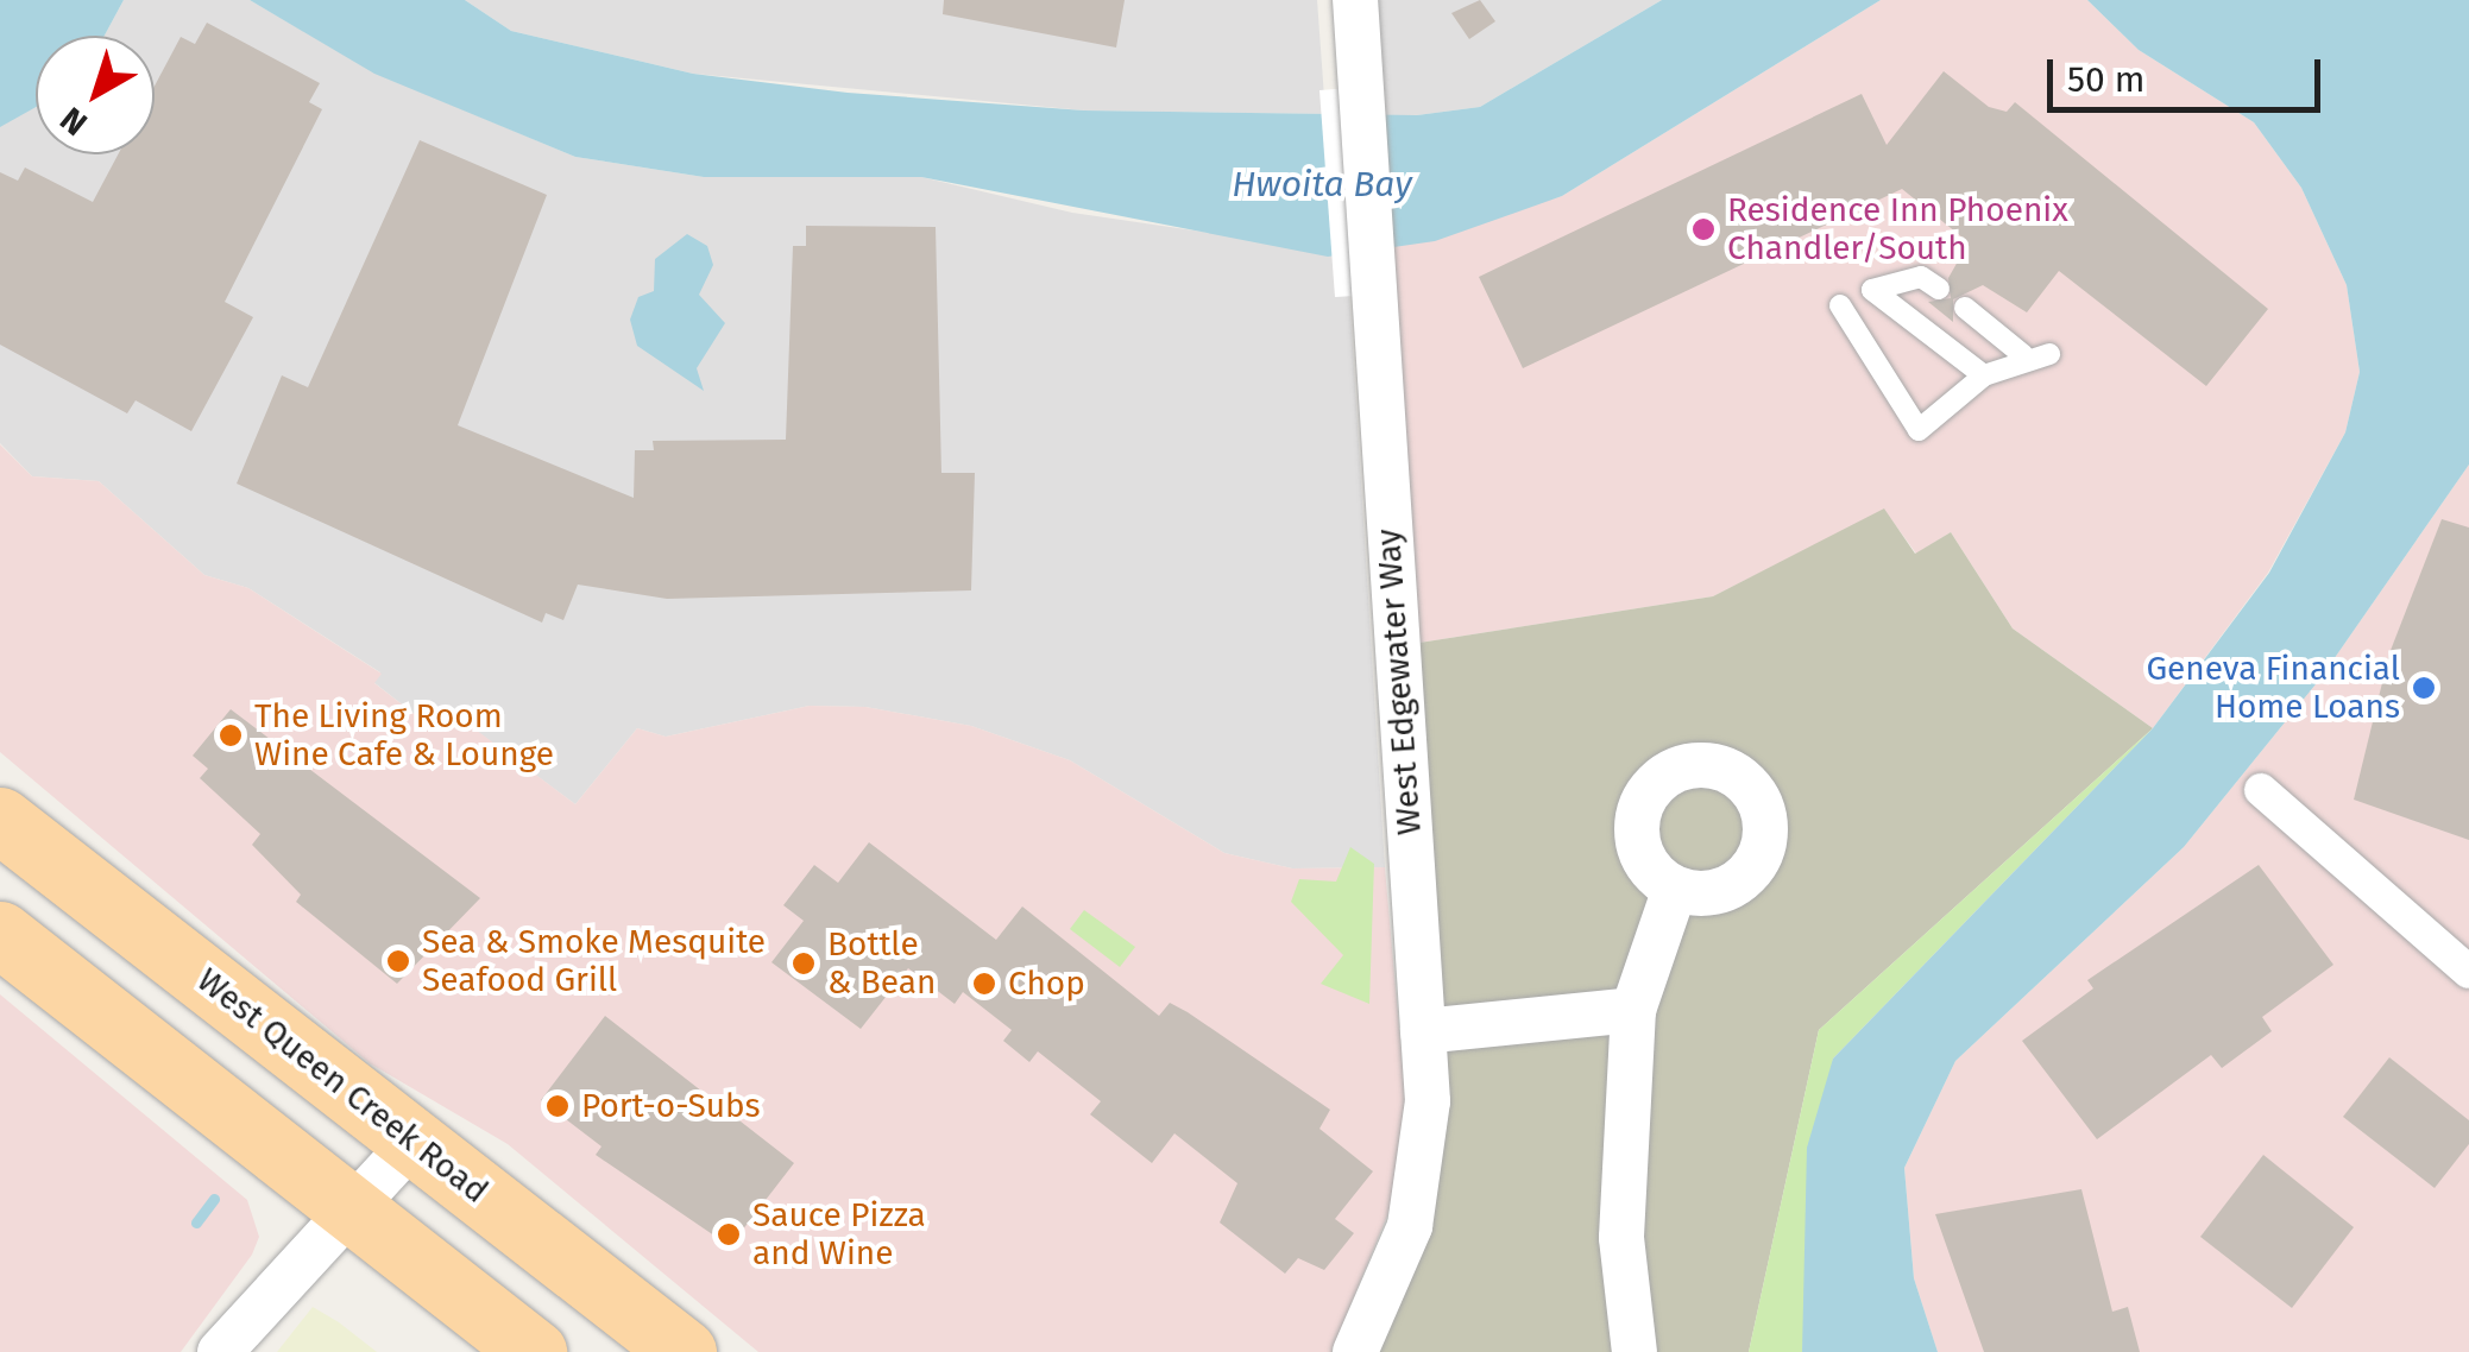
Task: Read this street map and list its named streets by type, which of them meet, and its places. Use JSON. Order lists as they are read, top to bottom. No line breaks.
{"streets":{"main road":["West Queen Creek Road"],"street":["West Edgewater Way"]},"water":["Hwoita Bay"],"places":["Residence Inn Phoenix Chandler/South","Geneva Financial Home Loans","The Living Room Wine Cafe & Lounge","Sea & Smoke Mesquite Seafood Grill","Bottle & Bean","Chop","Port-o-Subs","Sauce Pizza and Wine"],"scale_bar":"50 m","north":"bottom left"}
